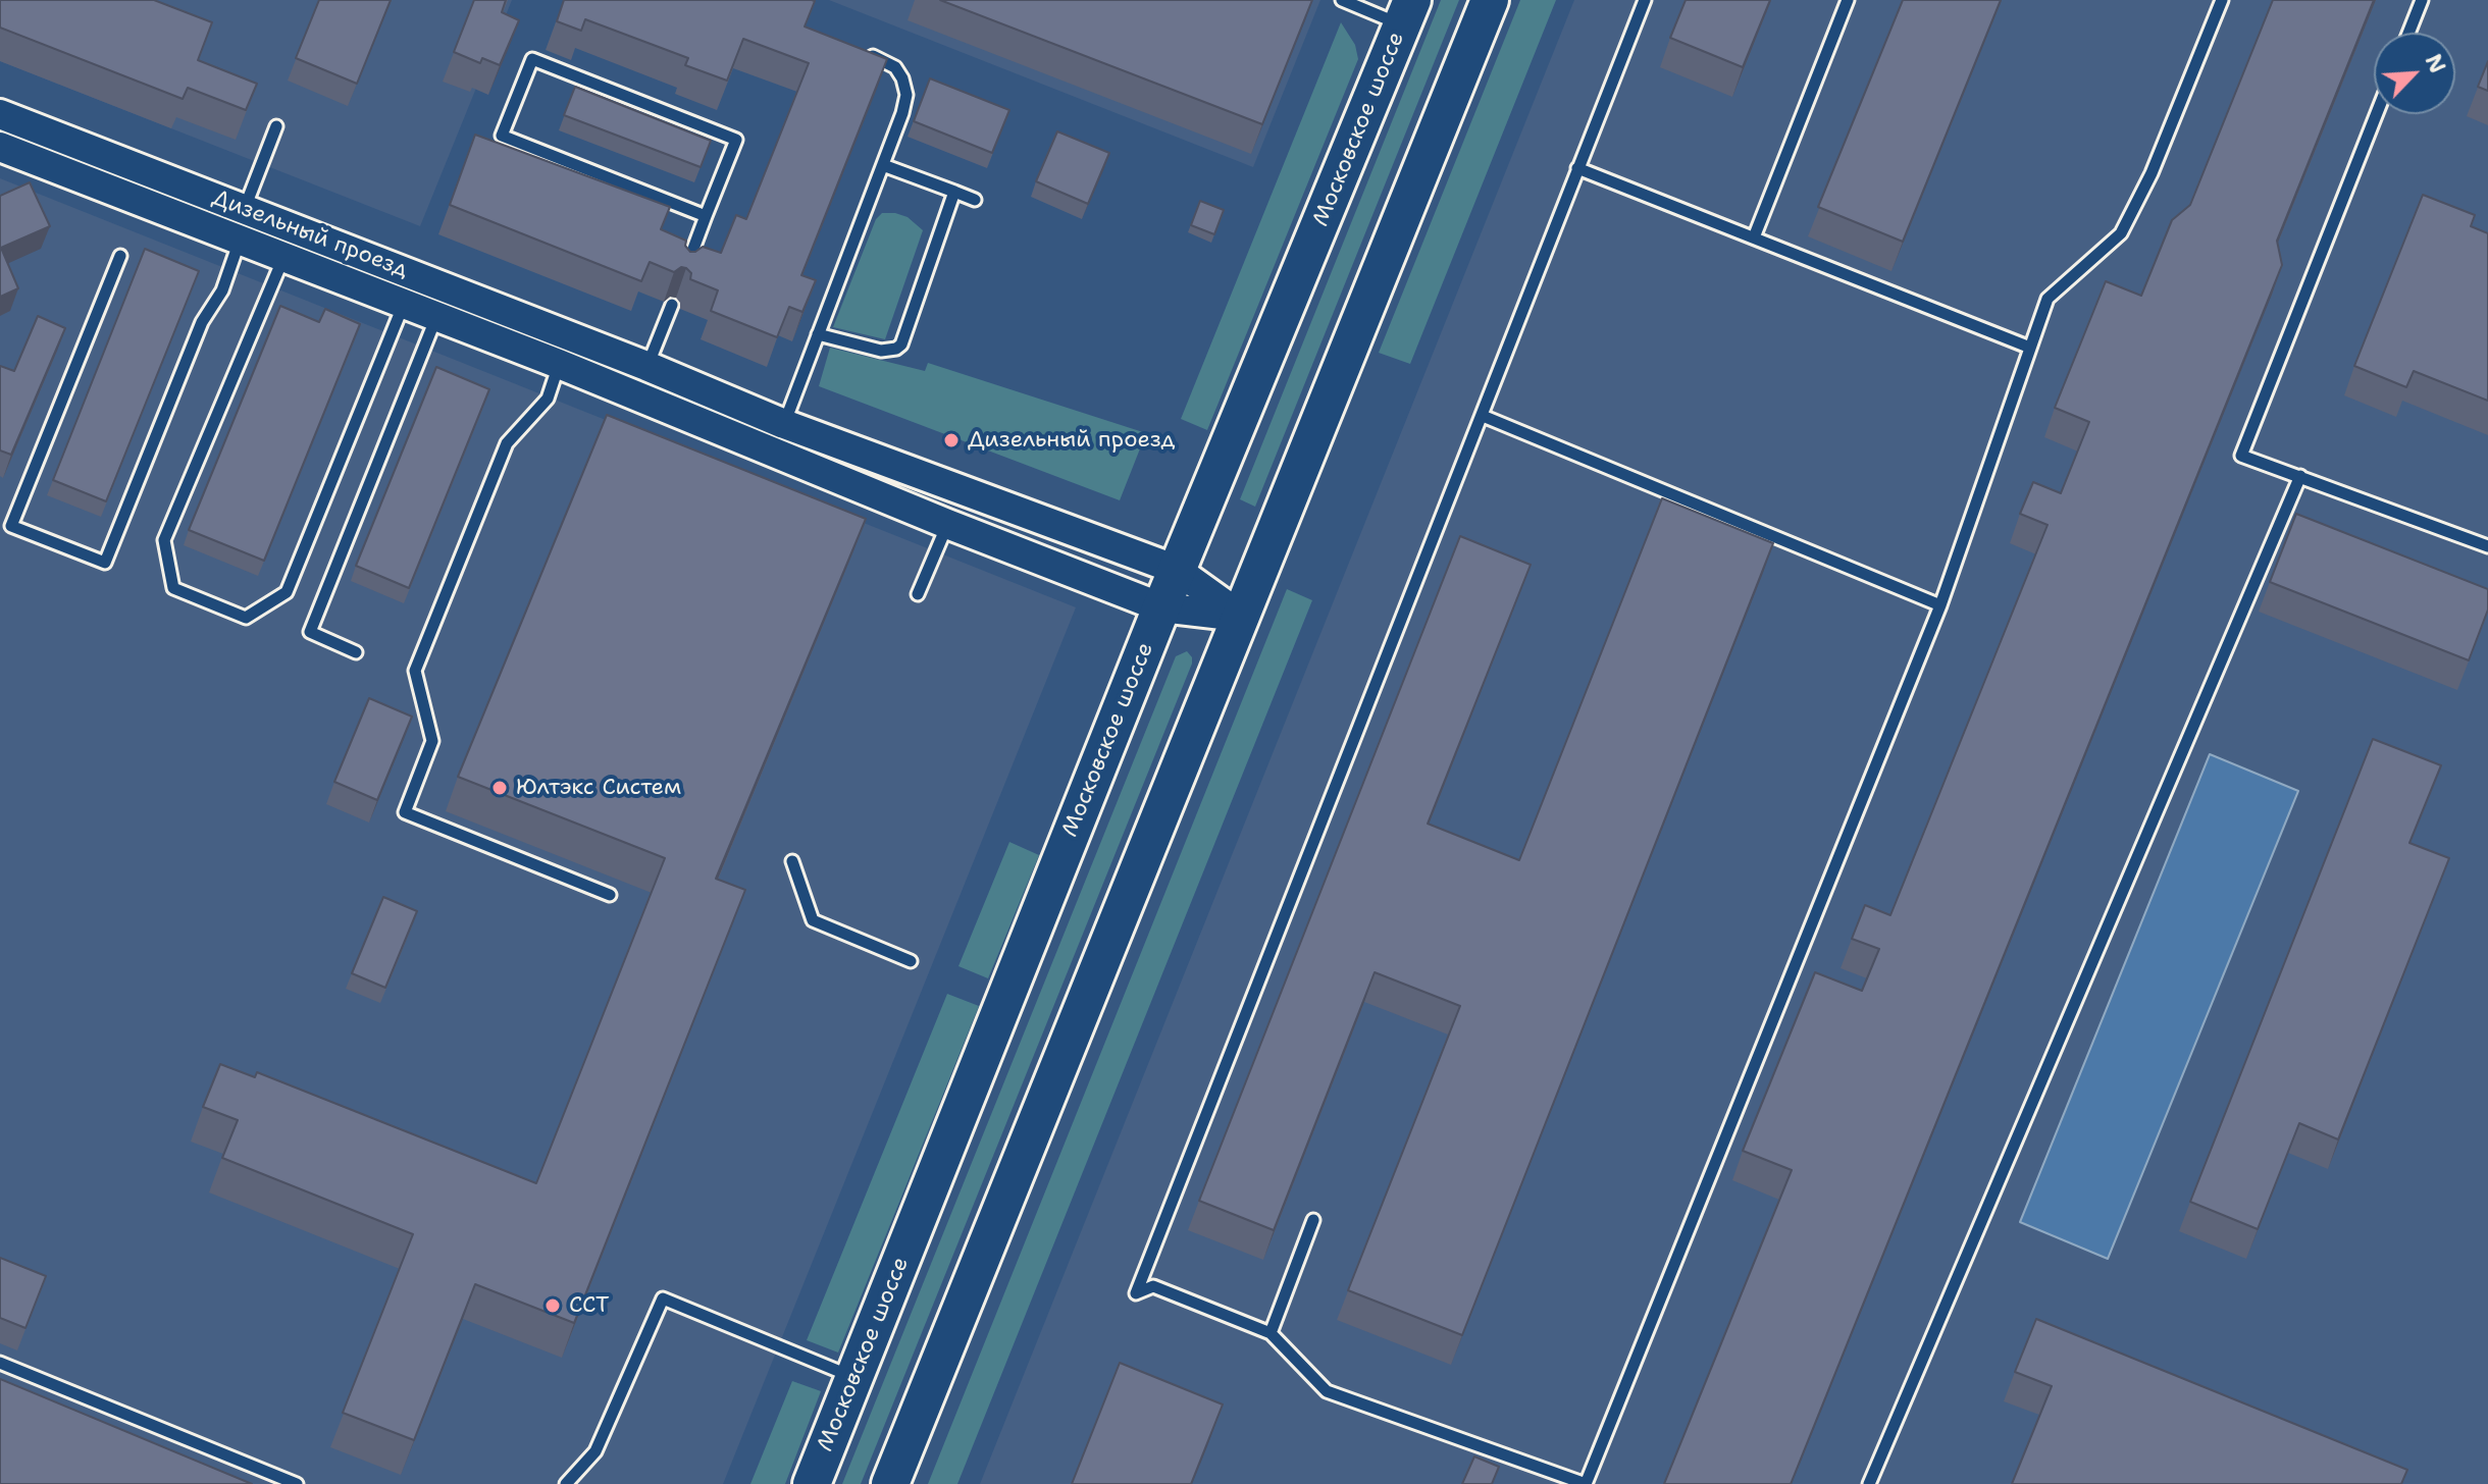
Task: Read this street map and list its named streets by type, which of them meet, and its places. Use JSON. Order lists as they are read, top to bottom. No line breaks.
{"streets":{"main road":["Московское шоссе"],"street":["Дизельный проезд"]},"crossings":[["Московское шоссе","Дизельный проезд"]],"places":["Дизельный проезд","Юлтэкс Систем","ССТ"],"north":"top right"}
